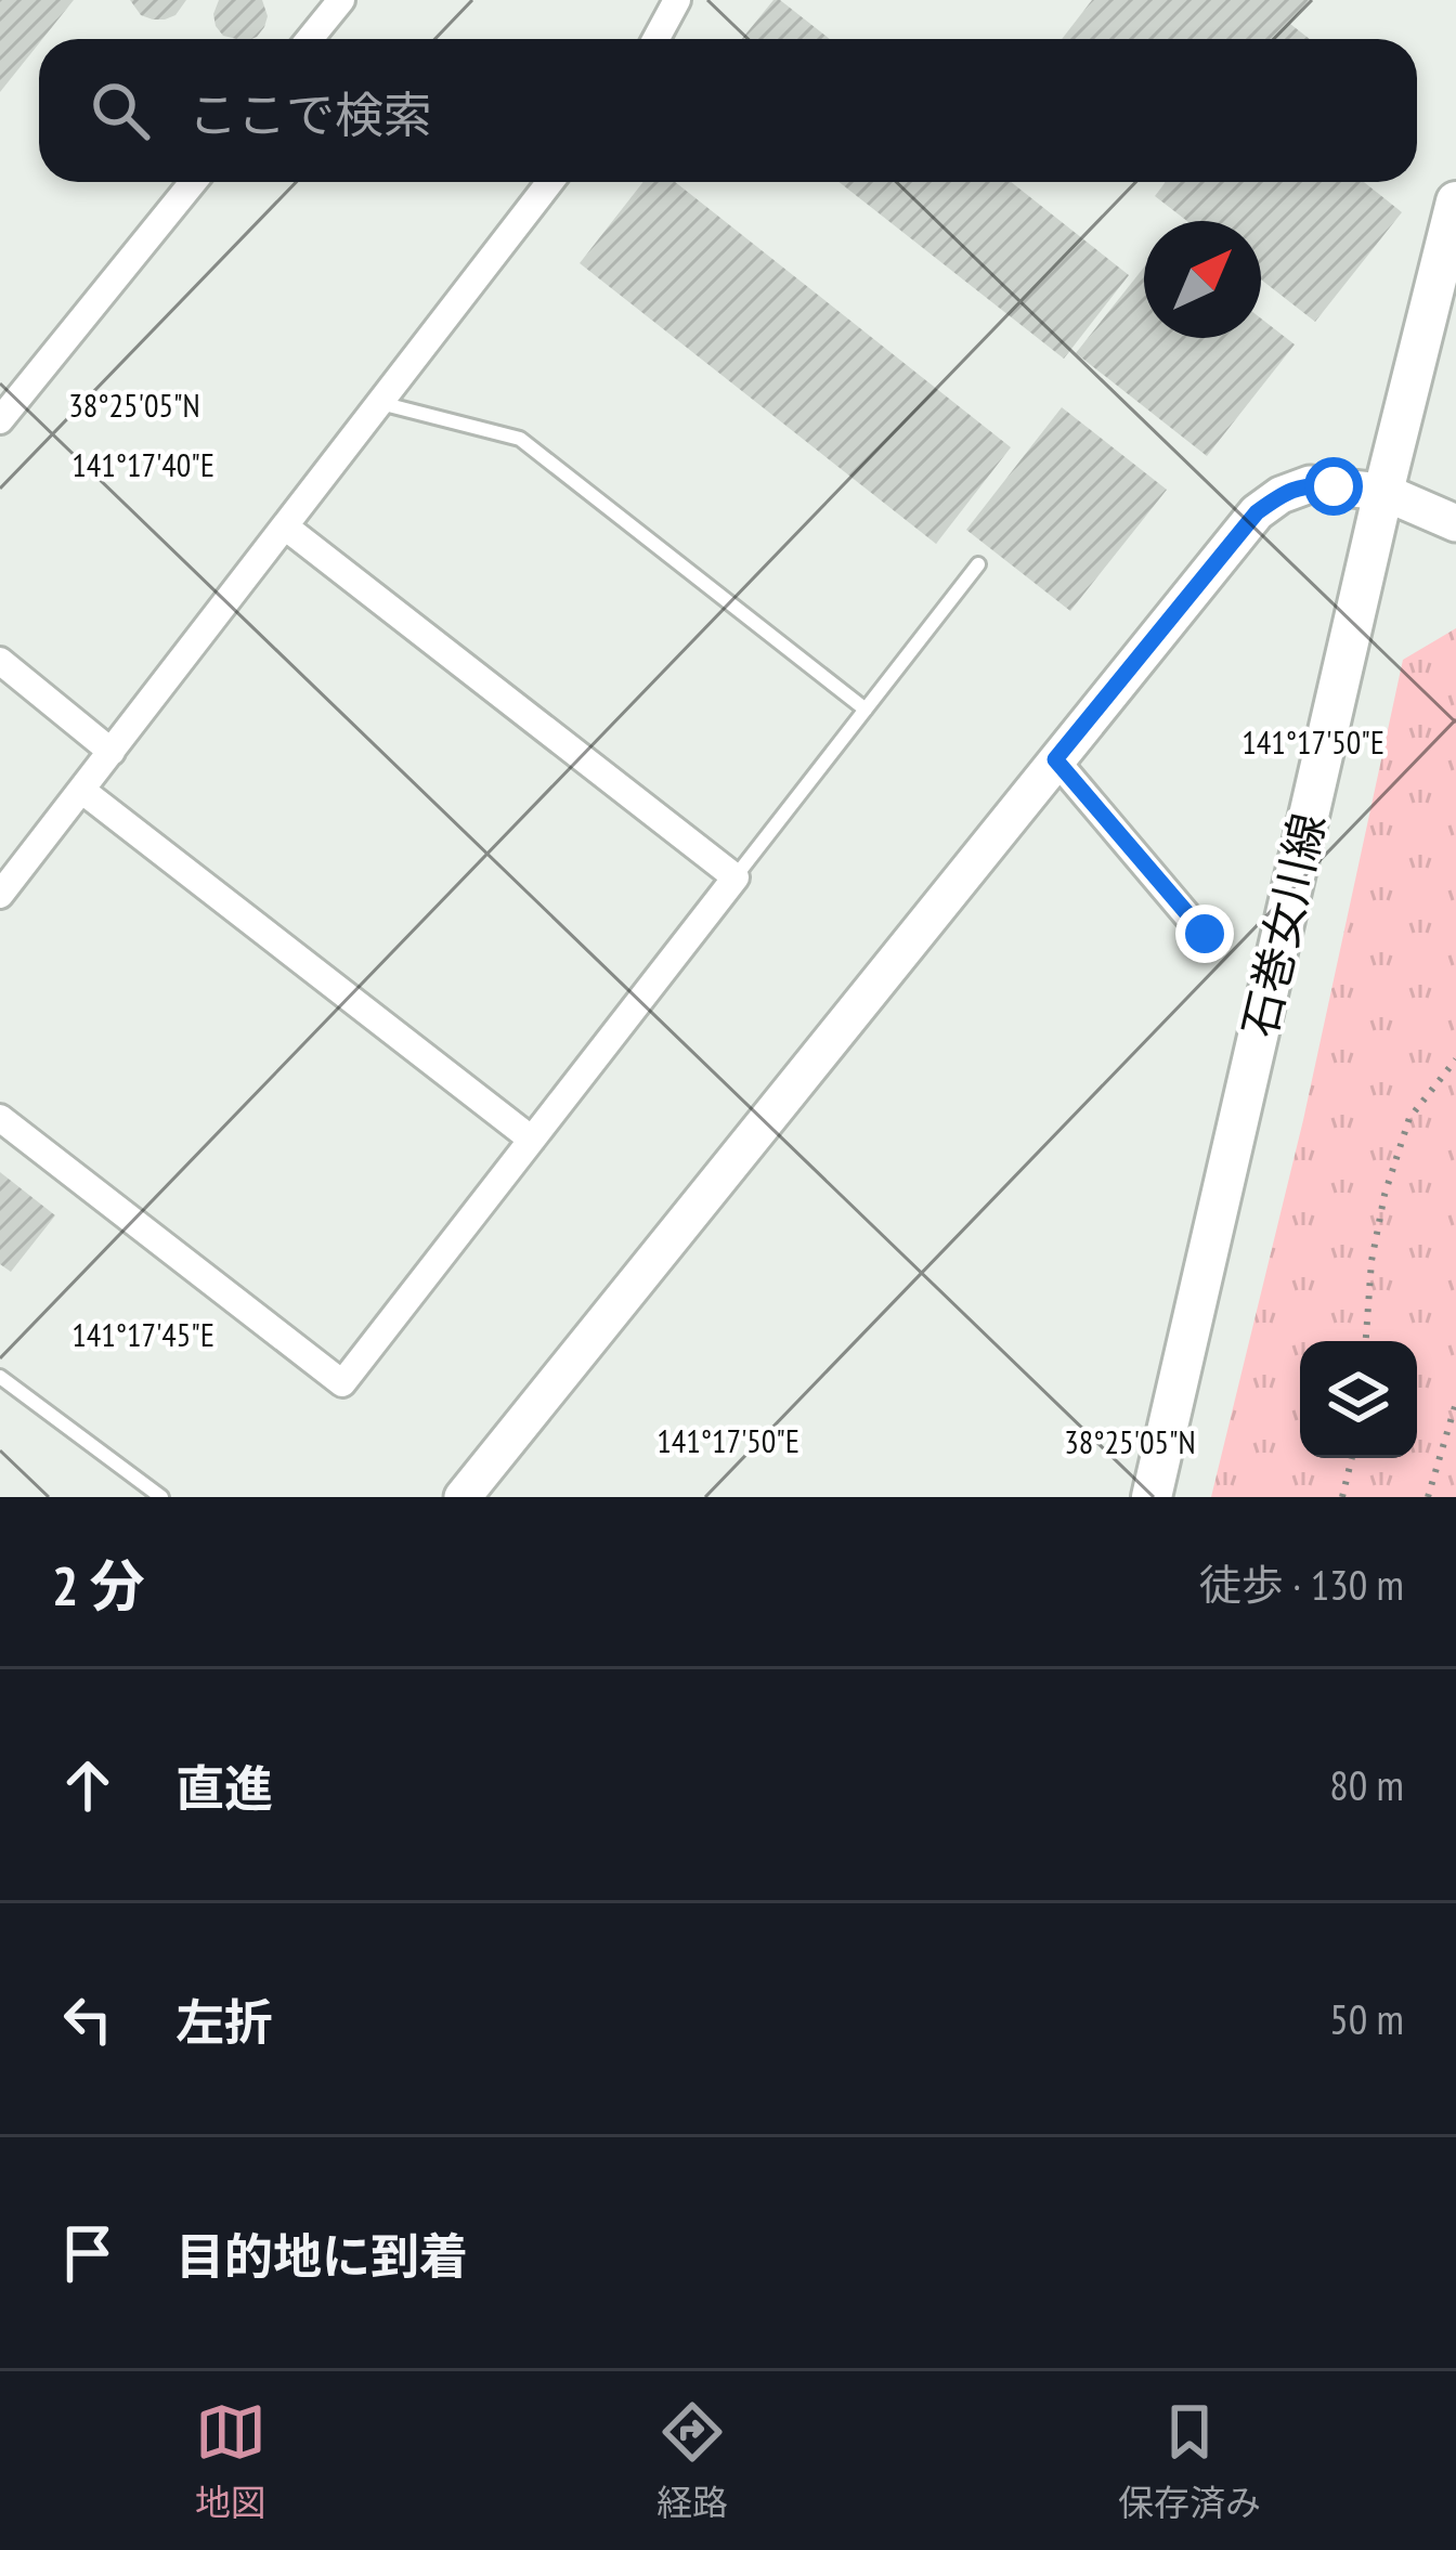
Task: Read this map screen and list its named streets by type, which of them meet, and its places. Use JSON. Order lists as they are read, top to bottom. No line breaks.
{"streets":{"main road":["石巻女川線"]},"north":"top right","page":{"search":"ここで検索","heading":["2 分","徒歩 · 130 m"],"list":[["直進","80 m"],["左折","50 m"],"目的地に到着"],"nav":["地図","経路","保存済み"]},"coordinates":["38°25'05\"N","141°17'40\"E","141°17'50\"E","141°17'45\"E"]}
